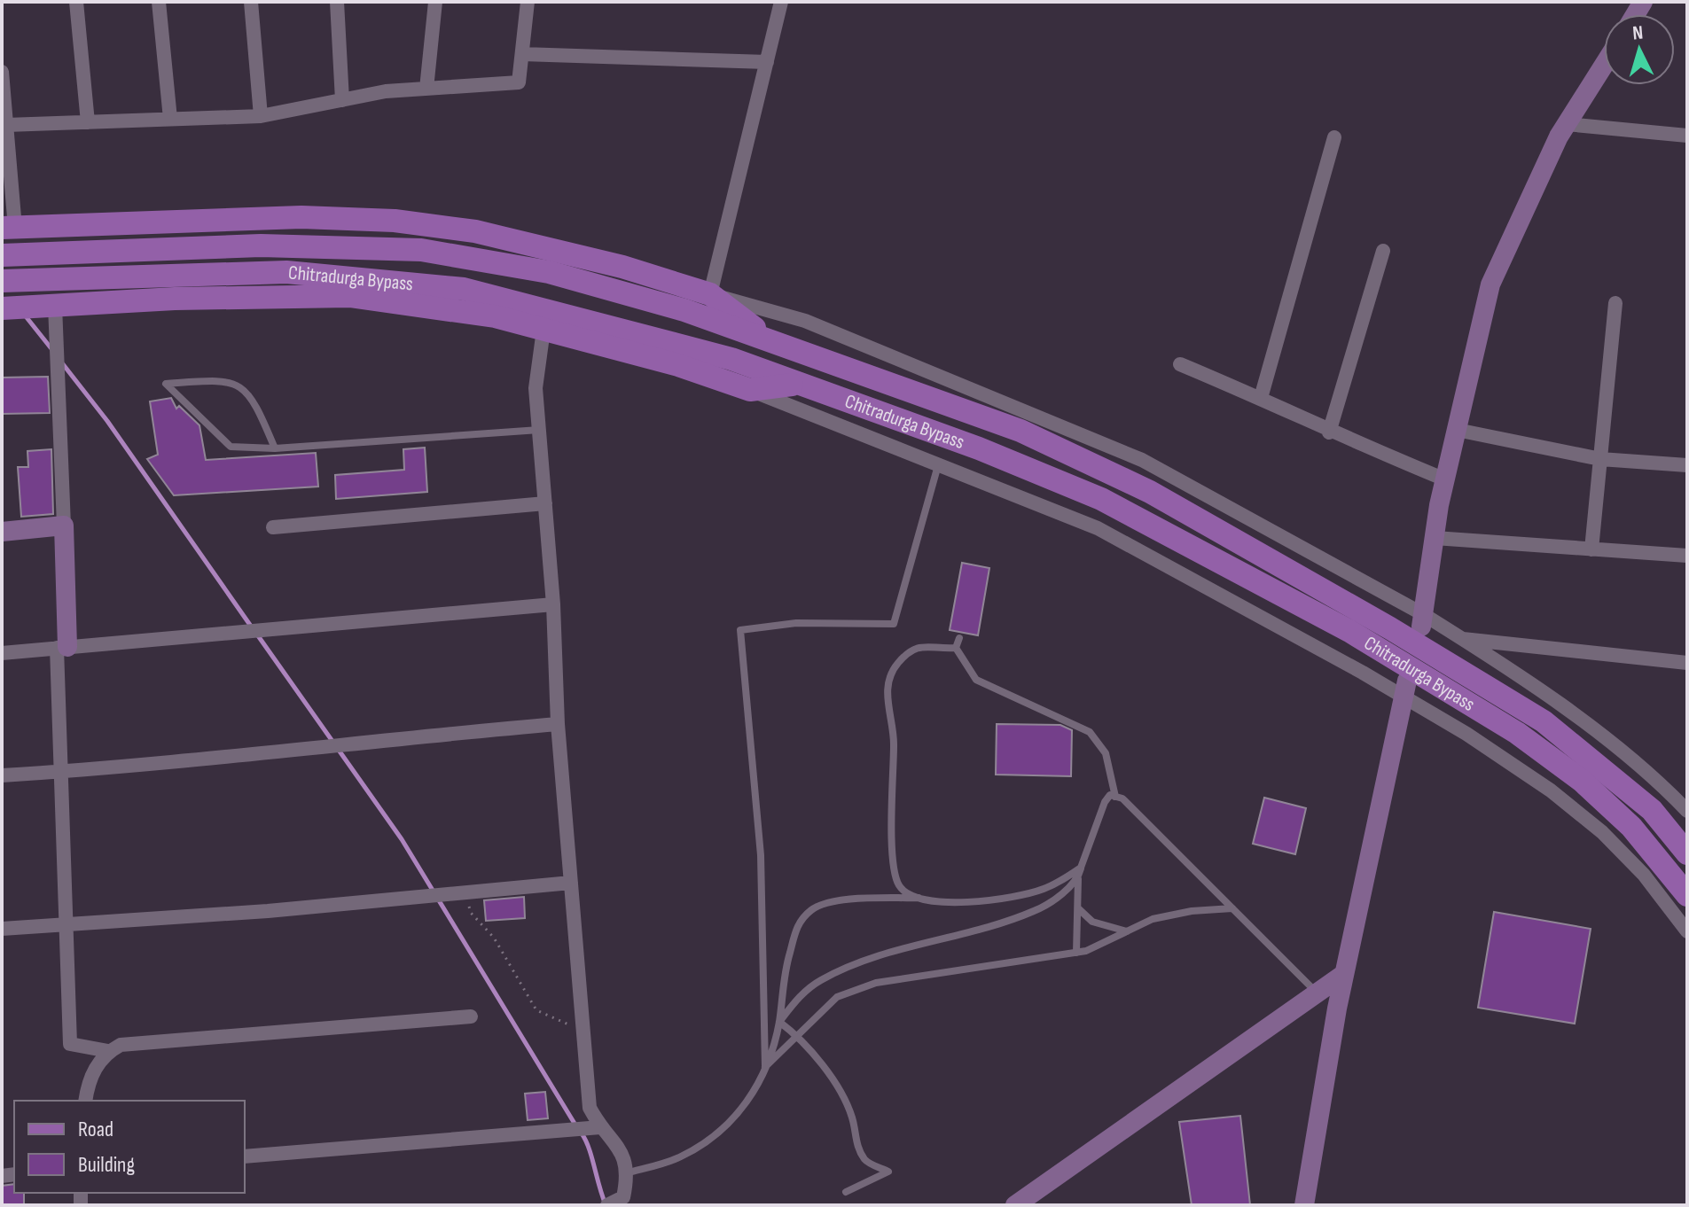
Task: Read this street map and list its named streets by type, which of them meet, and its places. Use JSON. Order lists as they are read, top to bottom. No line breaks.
{"streets":{"main road":["Chitradurga Bypass"]},"legend":["Road","Building"],"north":"top"}
